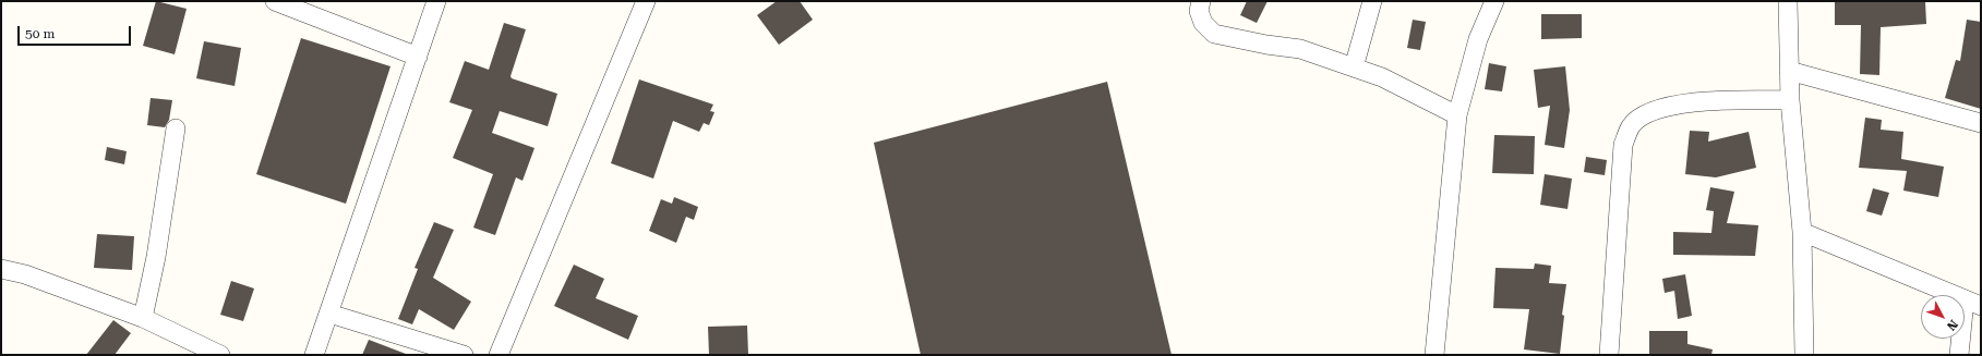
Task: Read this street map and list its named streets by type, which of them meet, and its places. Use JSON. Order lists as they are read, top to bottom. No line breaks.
{"scale_bar":"50 m","north":"bottom right"}
